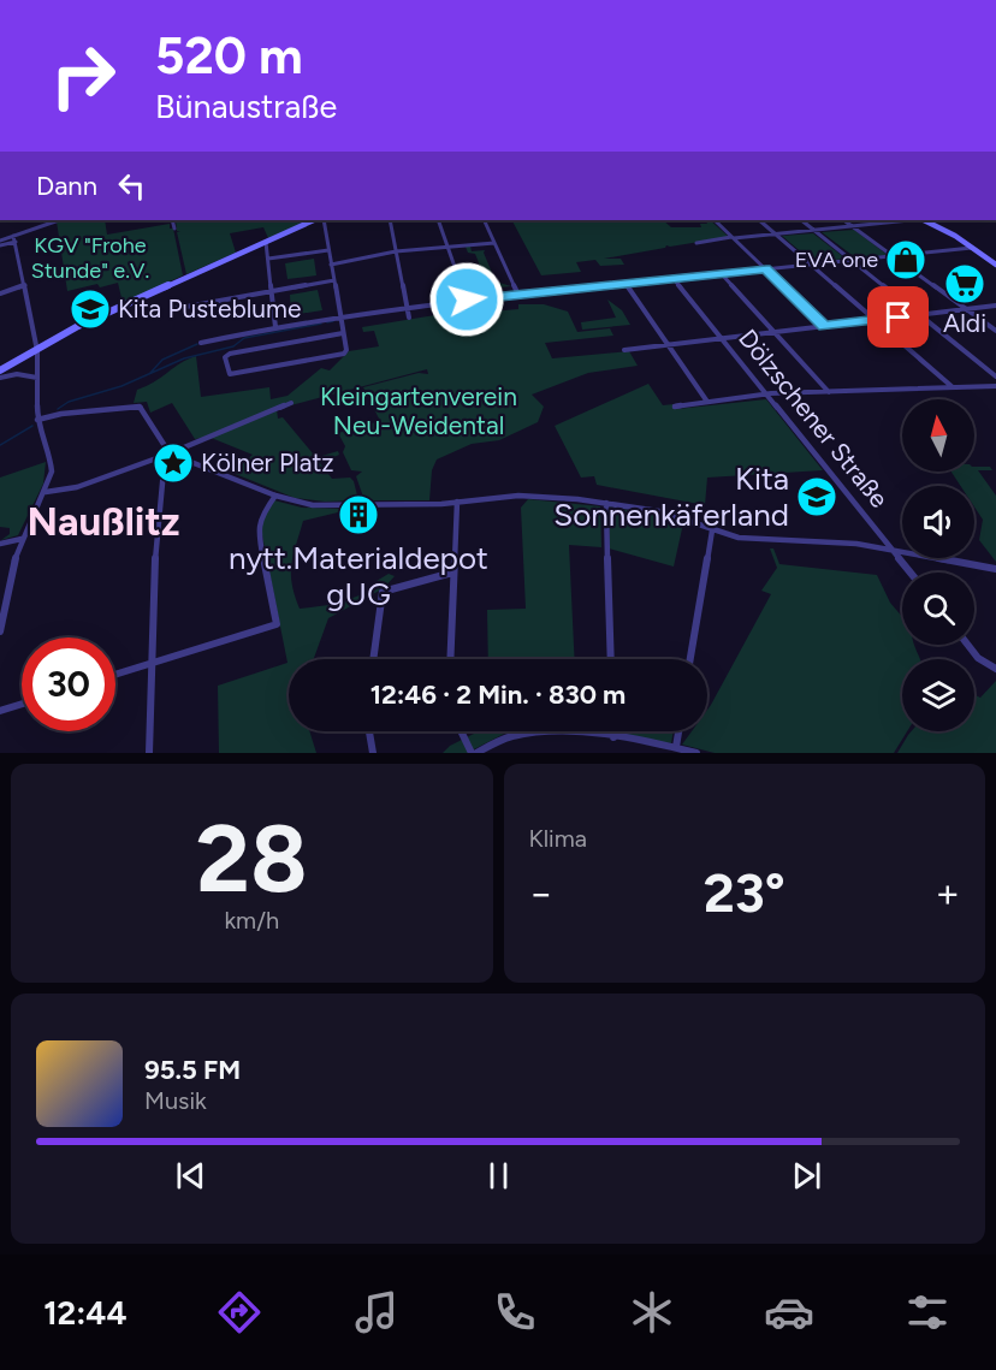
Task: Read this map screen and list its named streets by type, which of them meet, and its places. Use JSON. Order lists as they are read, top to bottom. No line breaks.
{"streets":{"street":["Dölzschener Straße"]},"districts":["Naußlitz"],"parks":["KGV \"Frohe Stunde\" e.V.","Kleingartenverein Neu-Weidental"],"places":{"shop":["EVA one"],"supermarket":["Aldi"],"school or university":["Kita Pusteblume","Kita Sonnenkäferland"],"place":["Kölner Platz"],"building":["nytt.Materialdepot gUG"]},"north":"top","page":{"turn":["520 m","Bünaustraße"],"then":"Dann","limit":"30","trip":"12:46 · 2 Min. · 830 m","tile":[["28","km/h"],"Klima"],"heat":["−","23°","+"],"song":["95.5 FM","Musik"],"tabs":"12:44"}}
